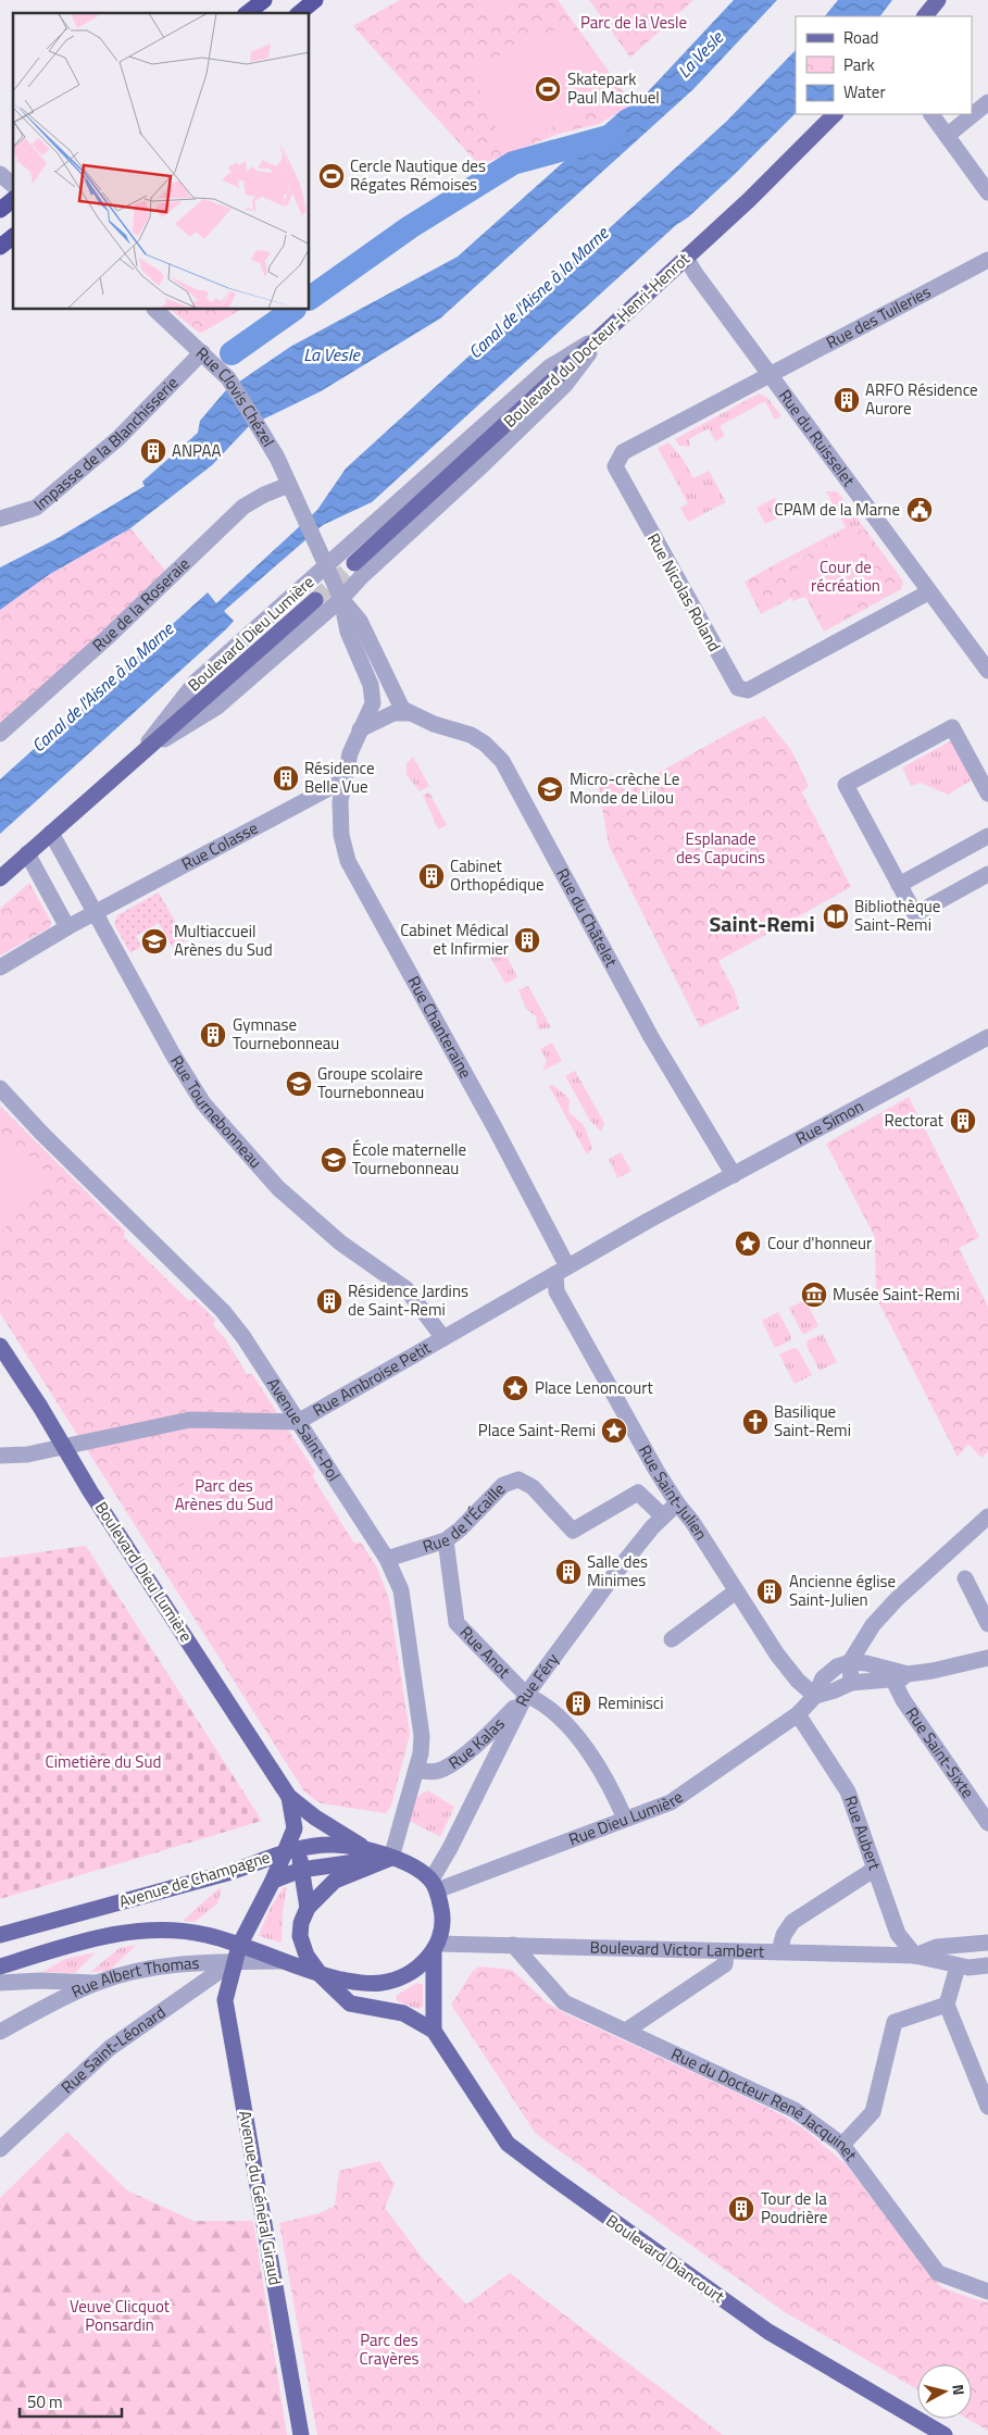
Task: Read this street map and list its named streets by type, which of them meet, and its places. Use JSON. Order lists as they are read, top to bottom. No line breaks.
{"streets":{"main road":["Boulevard du Docteur-Henri-Henrot","Boulevard Dieu Lumière","Avenue de Champagne","Avenue du Général Giraud","Boulevard Diancourt"],"street":["Rue des Tuileries","Rue Clovis Chézel","Rue du Ruisselet","Impasse de la Blanchisserie","Rue Nicolas Roland","Rue de la Roseraie","Rue Colasse","Rue du Châtelet","Rue Chanteraine","Rue Tournebonneau","Rue Simon","Rue Ambroise Petit","Avenue Saint-Pol","Rue Saint-Julien","Rue de l'Écaille","Rue Anot","Rue Féry","Rue Kalas","Rue Saint-Sixte","Rue Dieu Lumière","Rue Aubert","Boulevard Victor Lambert","Rue Albert Thomas","Rue Saint-Léonard","Rue du Docteur René Jacquinet"]},"crossings":[["Rue des Tuileries","Rue du Ruisselet"],["Rue des Tuileries","Rue Nicolas Roland"],["Boulevard du Docteur-Henri-Henrot","Rue du Ruisselet"],["Boulevard du Docteur-Henri-Henrot","Boulevard Dieu Lumière"],["Rue Clovis Chézel","Impasse de la Blanchisserie"],["Rue Clovis Chézel","Rue de la Roseraie"],["Rue Clovis Chézel","Boulevard Dieu Lumière"],["Rue Clovis Chézel","Rue Chanteraine"],["Rue du Ruisselet","Rue Nicolas Roland"],["Boulevard Dieu Lumière","Rue Chanteraine"],["Boulevard Dieu Lumière","Rue Tournebonneau"],["Boulevard Dieu Lumière","Rue Ambroise Petit"],["Rue Colasse","Rue Chanteraine"],["Rue Colasse","Rue Tournebonneau"],["Rue du Châtelet","Rue Simon"],["Rue Chanteraine","Rue Ambroise Petit"],["Rue Chanteraine","Rue Saint-Julien"],["Rue Tournebonneau","Rue Ambroise Petit"],["Rue Simon","Rue Ambroise Petit"],["Rue Ambroise Petit","Avenue Saint-Pol"],["Rue Ambroise Petit","Rue Saint-Julien"],["Avenue Saint-Pol","Rue de l'Écaille"],["Avenue Saint-Pol","Rue Féry"],["Avenue Saint-Pol","Rue Kalas"],["Avenue Saint-Pol","Rue Dieu Lumière"],["Avenue Saint-Pol","Avenue de Champagne"],["Avenue Saint-Pol","Boulevard Victor Lambert"],["Avenue Saint-Pol","Boulevard Diancourt"],["Rue Saint-Julien","Rue Féry"],["Rue Saint-Julien","Rue Dieu Lumière"],["Rue de l'Écaille","Rue Anot"],["Rue de l'Écaille","Rue Féry"],["Rue Anot","Rue Féry"],["Rue Anot","Rue Kalas"],["Rue Anot","Rue Dieu Lumière"],["Rue Féry","Rue Kalas"],["Rue Féry","Rue Dieu Lumière"],["Rue Féry","Avenue de Champagne"],["Rue Féry","Boulevard Victor Lambert"],["Rue Féry","Boulevard Diancourt"],["Rue Dieu Lumière","Rue Aubert"],["Rue Dieu Lumière","Avenue de Champagne"],["Rue Dieu Lumière","Boulevard Victor Lambert"],["Rue Dieu Lumière","Boulevard Diancourt"],["Rue Aubert","Boulevard Victor Lambert"],["Avenue de Champagne","Boulevard Victor Lambert"],["Avenue de Champagne","Rue Albert Thomas"],["Avenue de Champagne","Avenue du Général Giraud"],["Avenue de Champagne","Boulevard Diancourt"],["Boulevard Victor Lambert","Rue du Docteur René Jacquinet"],["Boulevard Victor Lambert","Boulevard Diancourt"],["Rue Albert Thomas","Rue Saint-Léonard"],["Rue Albert Thomas","Avenue du Général Giraud"],["Rue Saint-Léonard","Avenue du Général Giraud"]],"districts":["Saint-Remi"],"water":["La Vesle","Canal de l'Aisne à la Marne"],"parks":["Parc de la Vesle","Cour de récréation","Esplanade des Capucins","Parc des Arènes du Sud","Cimetière du Sud","Veuve Clicquot Ponsardin","Parc des Crayères"],"places":{"sports":["Skatepark Paul Machuel","Cercle Nautique des Régates Rémoises"],"building":["ARFO Résidence Aurore","ANPAA","Résidence Belle Vue","Cabinet Orthopédique","Cabinet Médical et Infirmier","Gymnase Tournebonneau","Rectorat","Résidence Jardins de Saint-Remi","Salle des Minimes","Ancienne église Saint-Julien","Reminisci","Tour de la Poudrière"],"public building":["CPAM de la Marne"],"school or university":["Micro-crèche Le Monde de Lilou","Multiaccueil Arènes du Sud","Groupe scolaire Tournebonneau","École maternelle Tournebonneau"],"library":["Bibliothèque Saint-Remi"],"place":["Cour d'honneur","Place Lenoncourt","Place Saint-Remi"],"museum":["Musée Saint-Remi"],"church":["Basilique Saint-Remi"]},"legend":["Road","Park","Water"],"scale_bar":"50 m","north":"right"}
